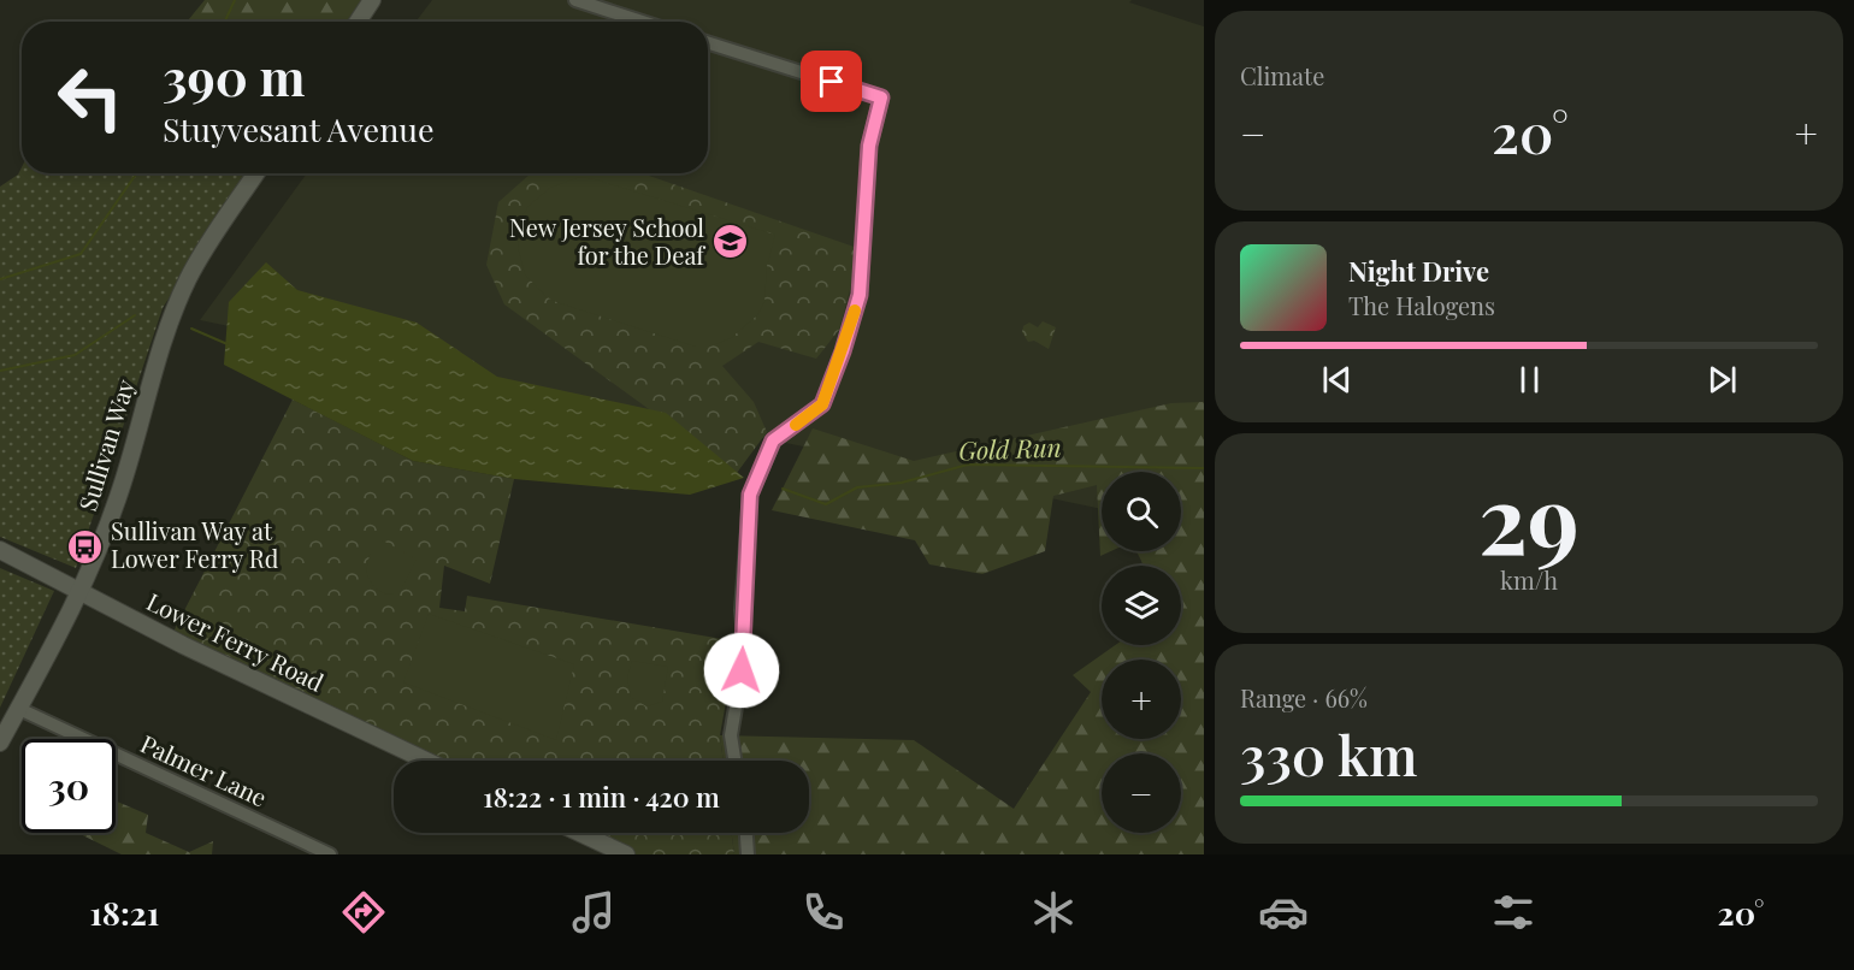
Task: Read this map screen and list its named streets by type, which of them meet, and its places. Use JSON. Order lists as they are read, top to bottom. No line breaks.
{"streets":{"main road":["Sullivan Way","Lower Ferry Road"],"street":["Palmer Lane"]},"crossings":[["Sullivan Way","Lower Ferry Road"],["Sullivan Way","Palmer Lane"]],"water":["Gold Run"],"places":{"school or university":["New Jersey School for the Deaf"],"bus stop":["Sullivan Way at Lower Ferry Rd"]},"page":{"tile":["Climate",["29","km/h"],["Range · 66%","330 km"]],"turn":["390 m","Stuyvesant Avenue"],"heat":["−","20°","+"],"song":["Night Drive","The Halogens"],"map_buttons":["+","−"],"limit":"30","trip":"18:22 · 1 min · 420 m","tabs":["18:21","20°"]}}
